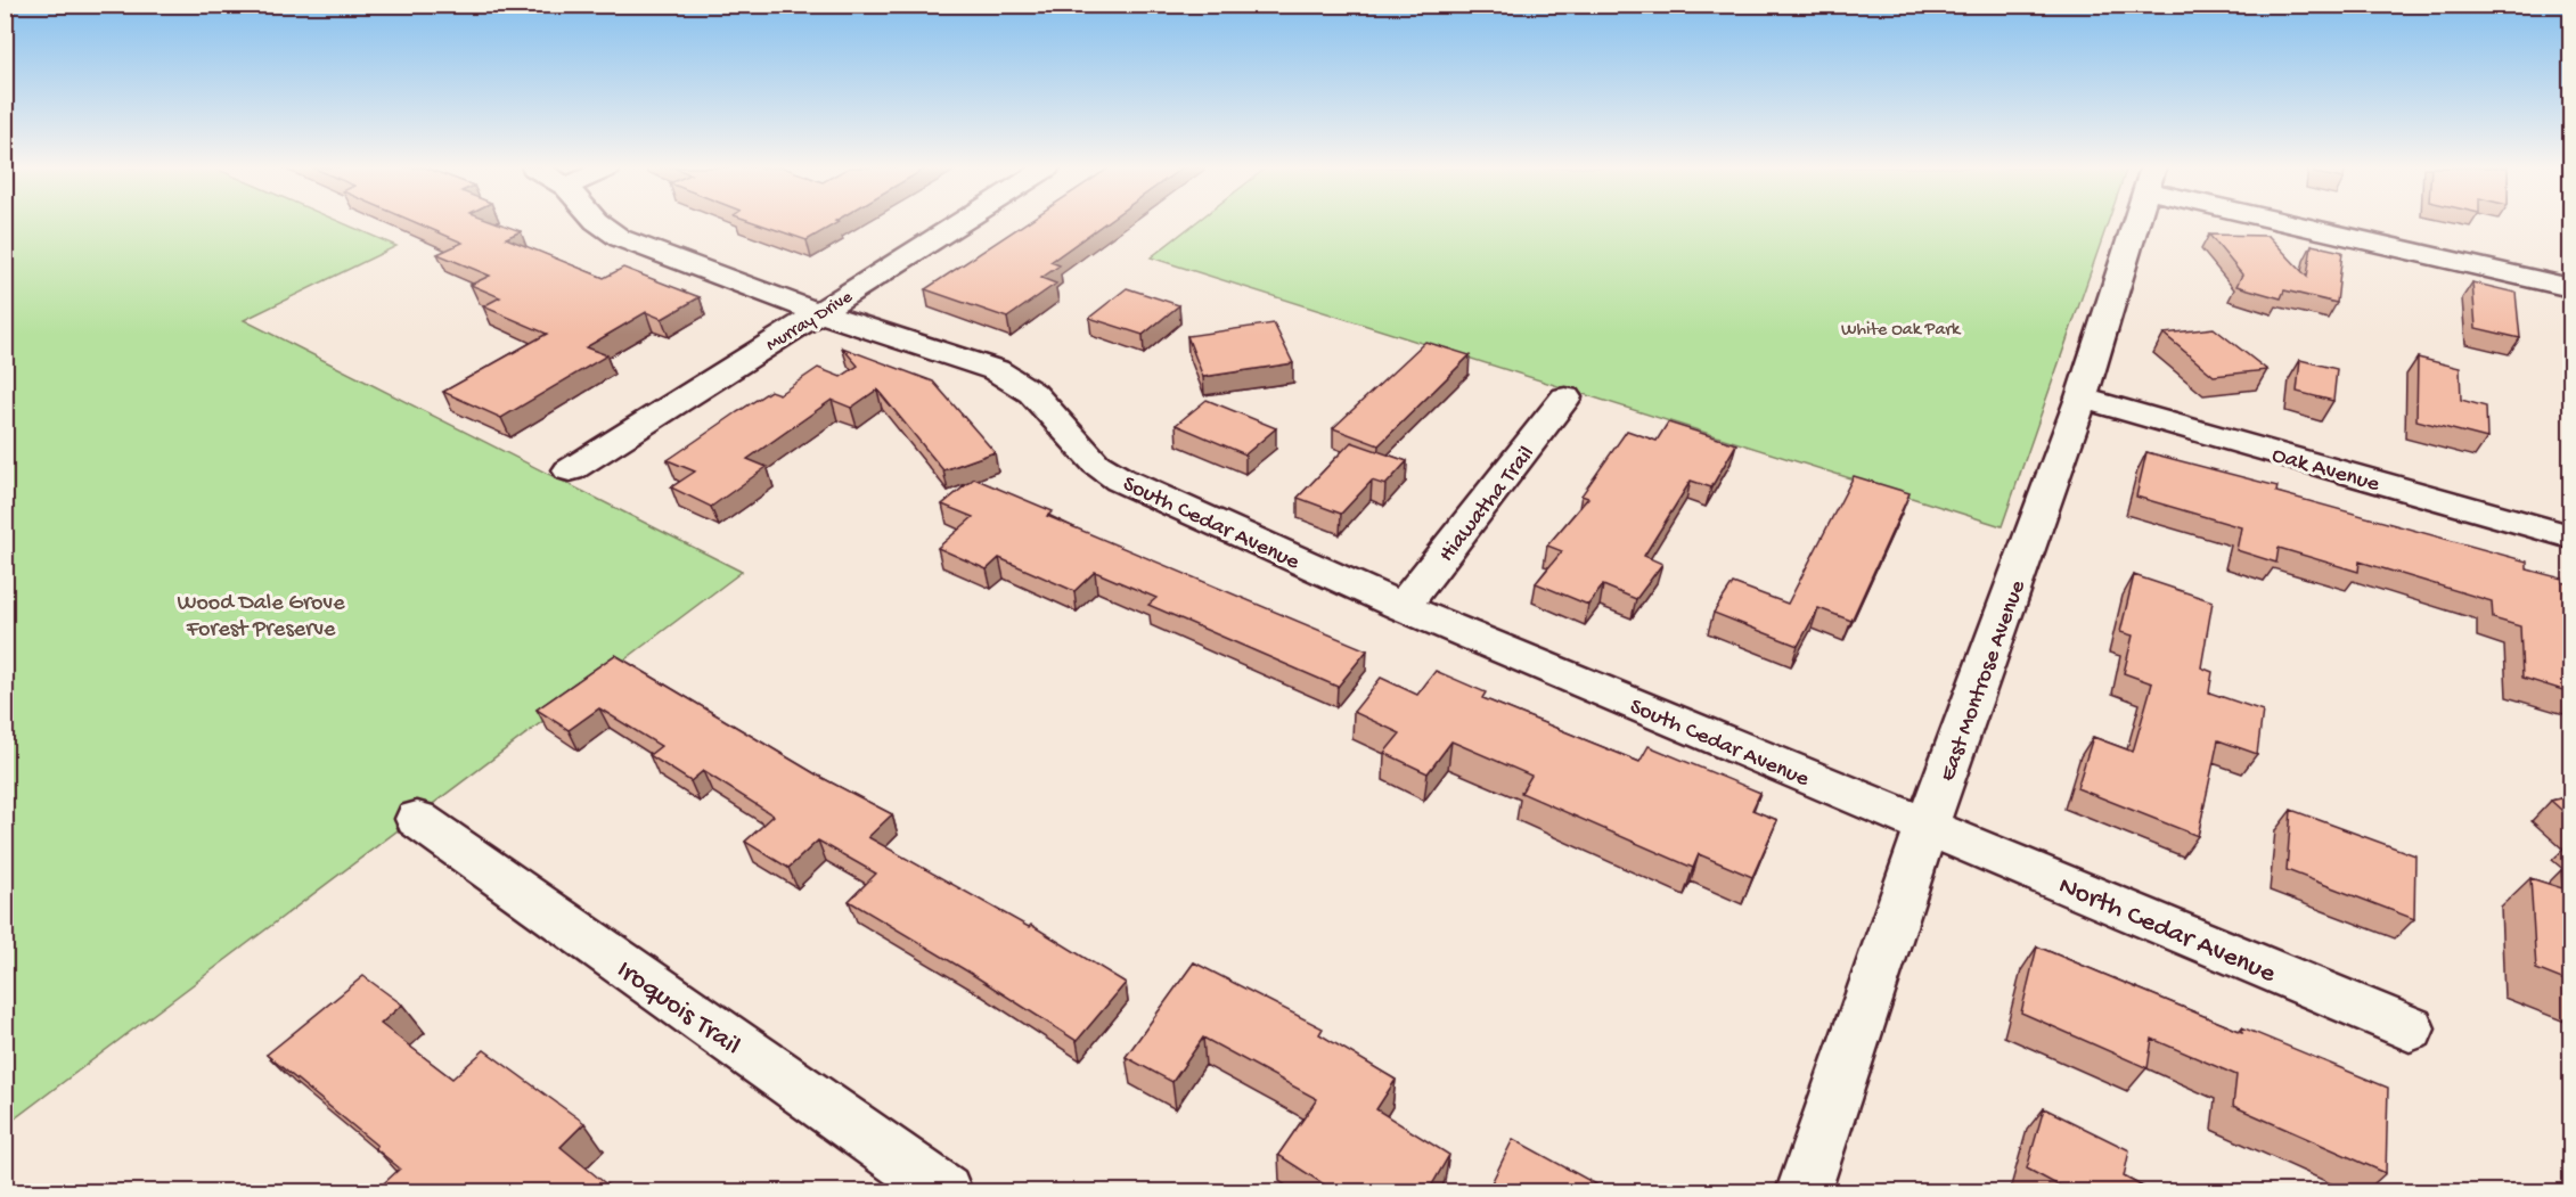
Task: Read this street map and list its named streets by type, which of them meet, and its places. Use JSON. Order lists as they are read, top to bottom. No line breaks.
{"streets":{"street":["Murray Drive","Oak Avenue","Hiawatha Trail","South Cedar Avenue","East Montrose Avenue","North Cedar Avenue","Iroquois Trail"]},"crossings":[["Murray Drive","South Cedar Avenue"],["Oak Avenue","East Montrose Avenue"],["Hiawatha Trail","South Cedar Avenue"],["South Cedar Avenue","East Montrose Avenue"],["South Cedar Avenue","North Cedar Avenue"],["East Montrose Avenue","North Cedar Avenue"]],"parks":["White Oak Park","Wood Dale Grove Forest Preserve"]}
